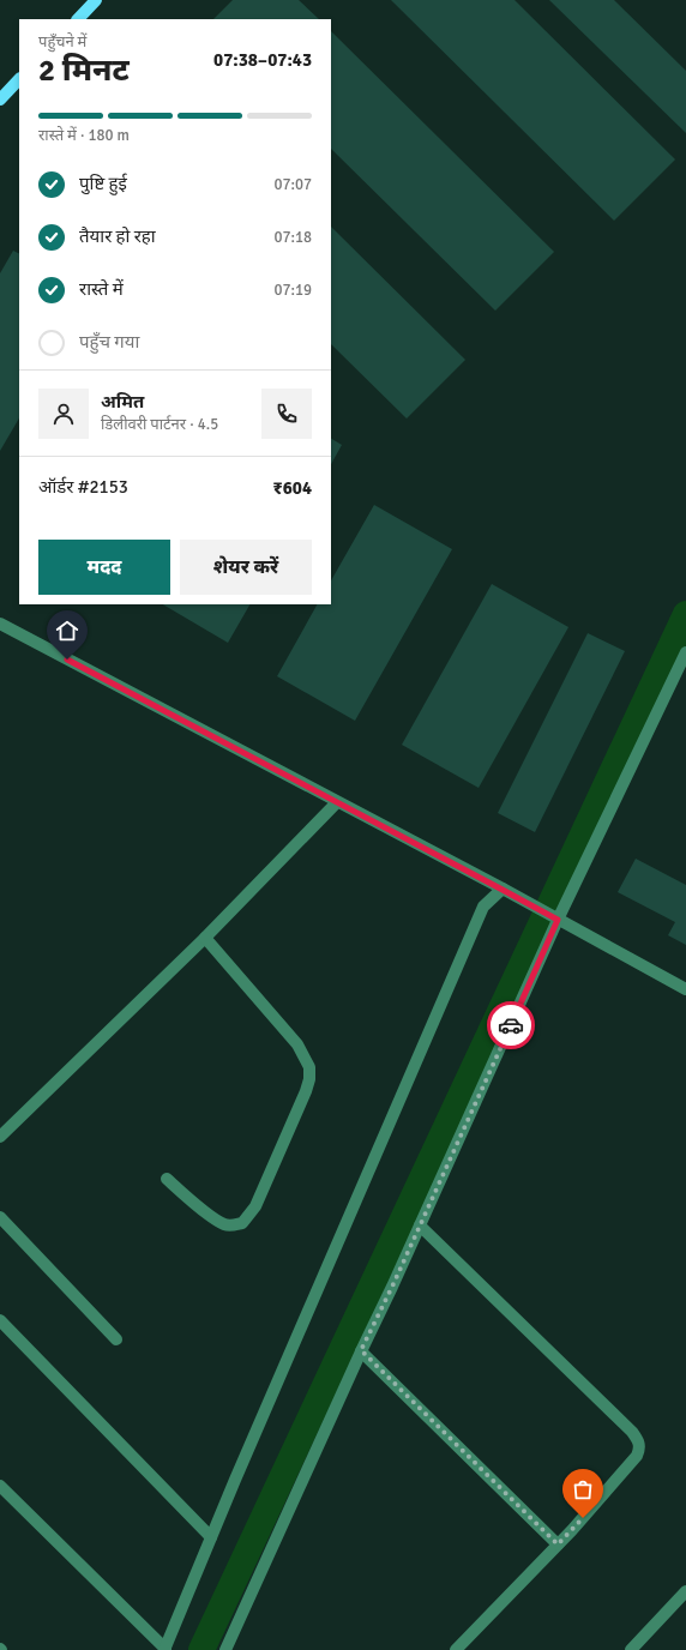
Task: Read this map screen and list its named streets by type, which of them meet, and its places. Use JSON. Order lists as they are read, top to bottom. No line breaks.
{"page":{"heading":["2 मिनट","पहुँचने में","07:38–07:43"],"panel":["अमित","डिलीवरी पार्टनर · 4.5","ऑर्डर #2153","₹604"],"bar":"रास्ते में · 180 m","list":[["पुष्टि हुई","07:07"],["तैयार हो रहा","07:18"],["रास्ते में","07:19"],"पहुँच गया"],"buttons":["मदद","शेयर करें"]}}
